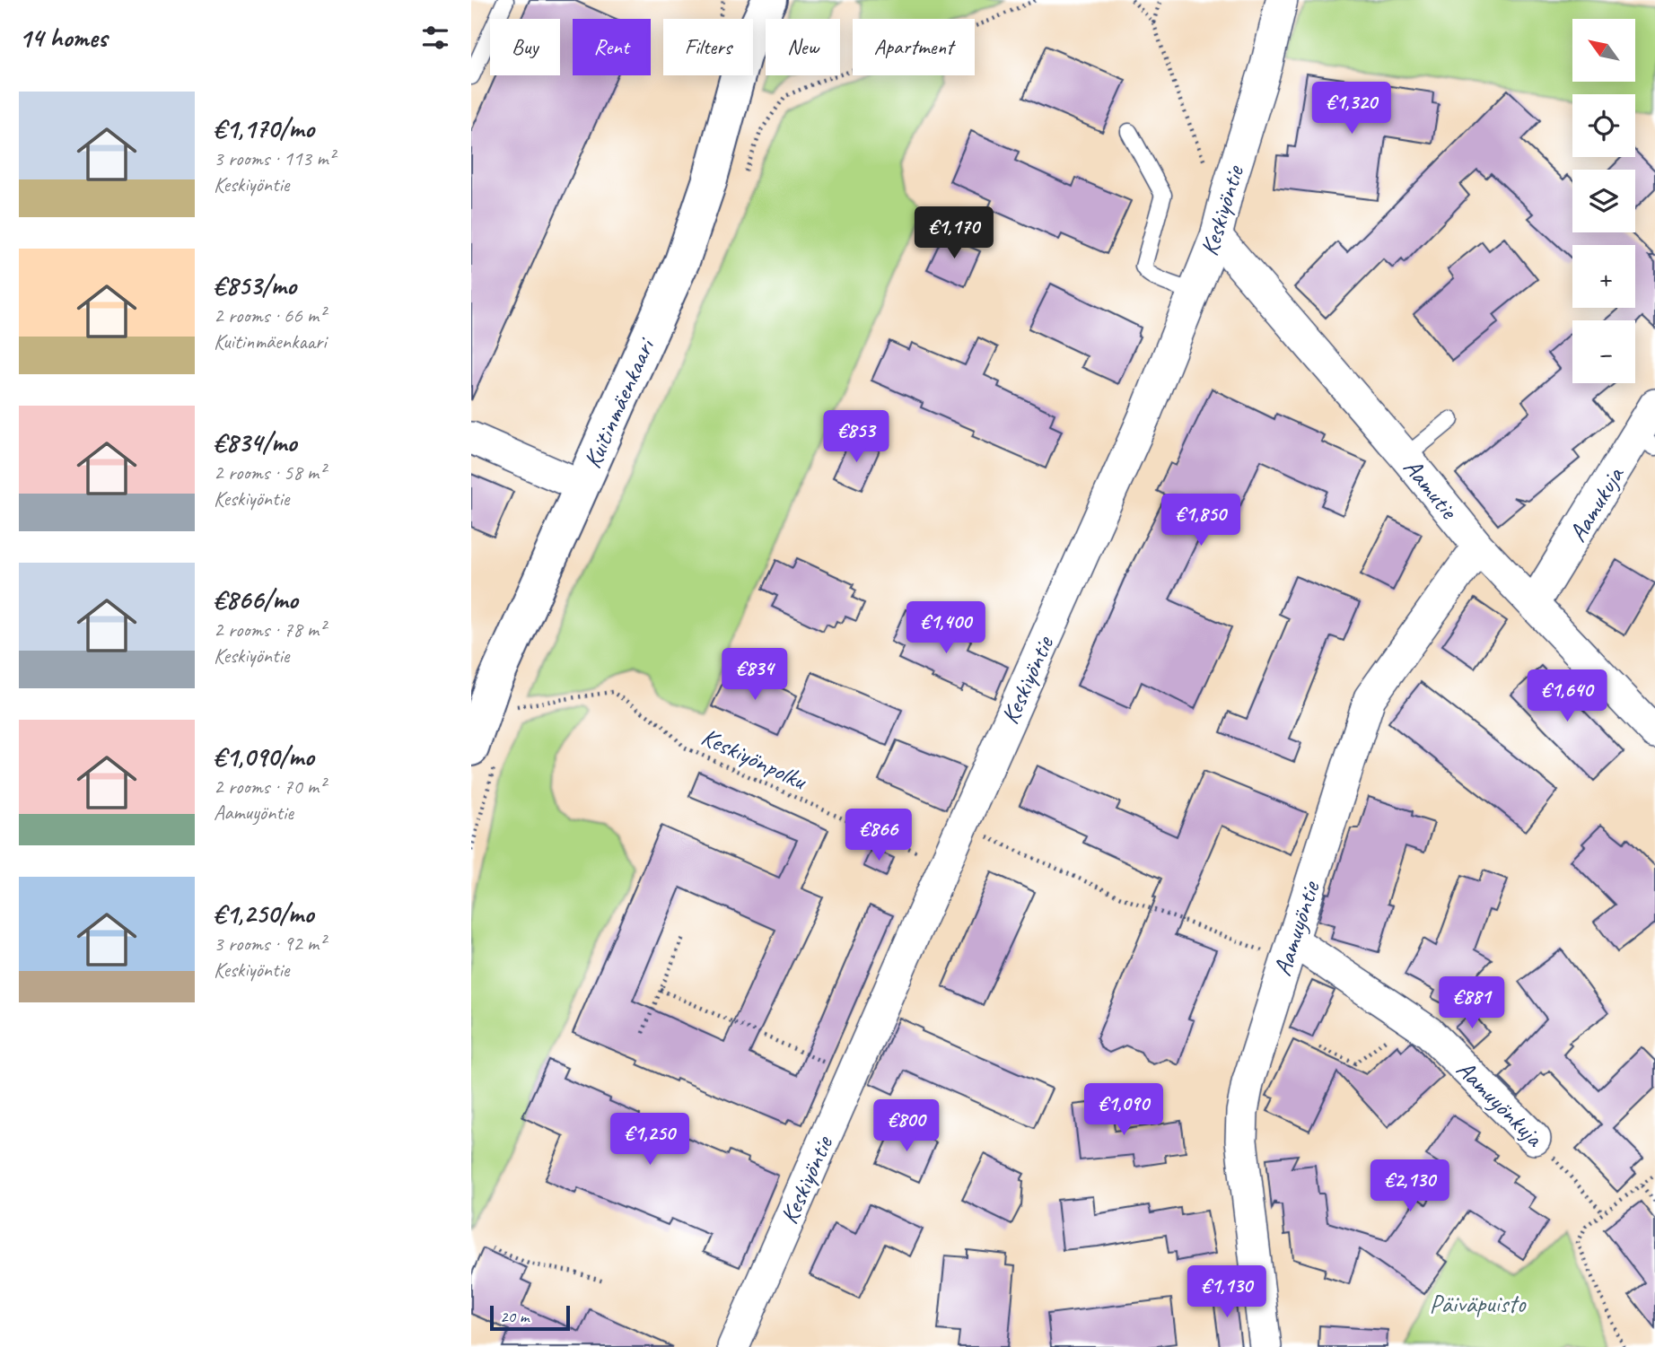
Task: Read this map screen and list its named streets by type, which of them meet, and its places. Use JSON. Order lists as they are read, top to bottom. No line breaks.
{"streets":{"street":["Keskiyöntie","Kuitinmäenkaari","Aamutie","Aamukuja","Aamuyöntie","Aamuyönkuja"],"path":["Keskiyönpolku"]},"crossings":[["Keskiyöntie","Aamutie"],["Keskiyöntie","Keskiyönpolku"],["Aamutie","Aamukuja"],["Aamutie","Aamuyöntie"],["Aamuyöntie","Aamuyönkuja"]],"parks":["Päiväpuisto"],"scale_bar":"20 m","north":"top left","page":{"heading":"14 homes","map_buttons":["+","−"],"chip":["Buy","Rent","Filters","New","Apartment"],"list":[{"name":"€1,170/mo","note":"3 rooms · 113 m² · Keskiyöntie"},{"name":"€853/mo","note":"2 rooms · 66 m² · Kuitinmäenkaari"},{"name":"€834/mo","note":"2 rooms · 58 m² · Keskiyöntie"},{"name":"€866/mo","note":"2 rooms · 78 m² · Keskiyöntie"},{"name":"€1,090/mo","note":"2 rooms · 70 m² · Aamuyöntie"},{"name":"€1,250/mo","note":"3 rooms · 92 m² · Keskiyöntie"}],"price":["€1,320","€1,170","€853","€1,850","€1,400","€834","€1,640","€866","€881","€1,090","€800","€1,250","€2,130","€1,130"],"scale":"20 m"}}
